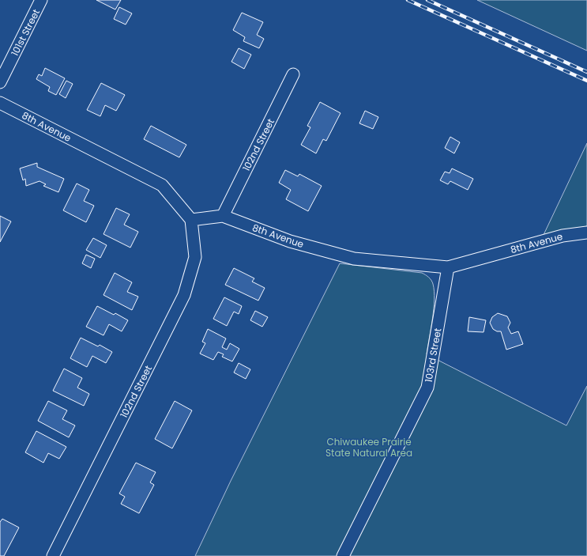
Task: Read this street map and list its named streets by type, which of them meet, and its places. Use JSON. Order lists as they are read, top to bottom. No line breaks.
{"streets":{"street":["101st Street","8th Avenue","102nd Street","103rd Street"]},"crossings":[["8th Avenue","102nd Street"],["8th Avenue","103rd Street"]],"parks":["Chiwaukee Prairie State Natural Area"]}
